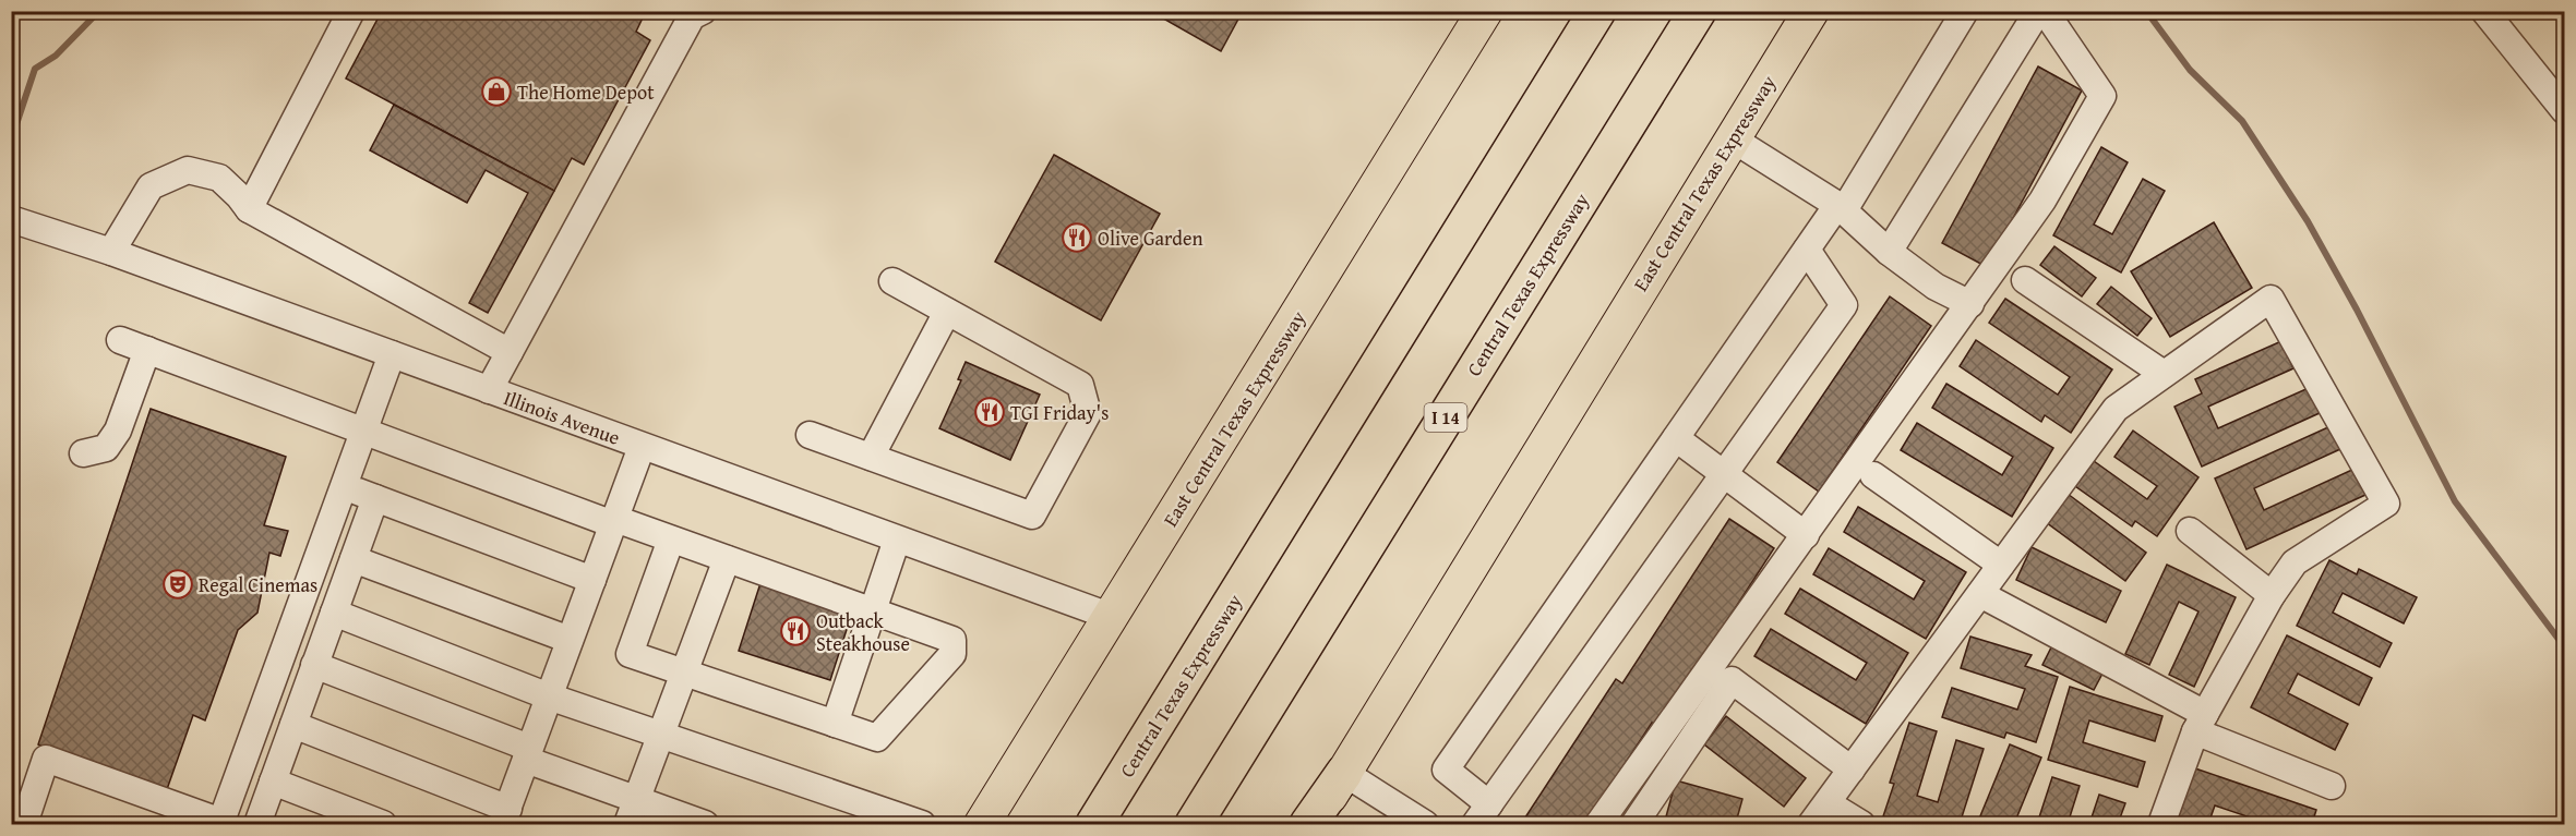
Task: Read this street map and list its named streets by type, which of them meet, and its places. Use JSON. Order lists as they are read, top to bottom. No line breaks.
{"streets":{"highway":["Central Texas Expressway","I 14"],"main road":["East Central Texas Expressway"],"street":["Illinois Avenue"]},"crossings":[["East Central Texas Expressway","Illinois Avenue"]],"places":{"shop":["The Home Depot"],"restaurant":["Olive Garden","TGI Friday's","Outback Steakhouse"],"theatre":["Regal Cinemas"]}}
